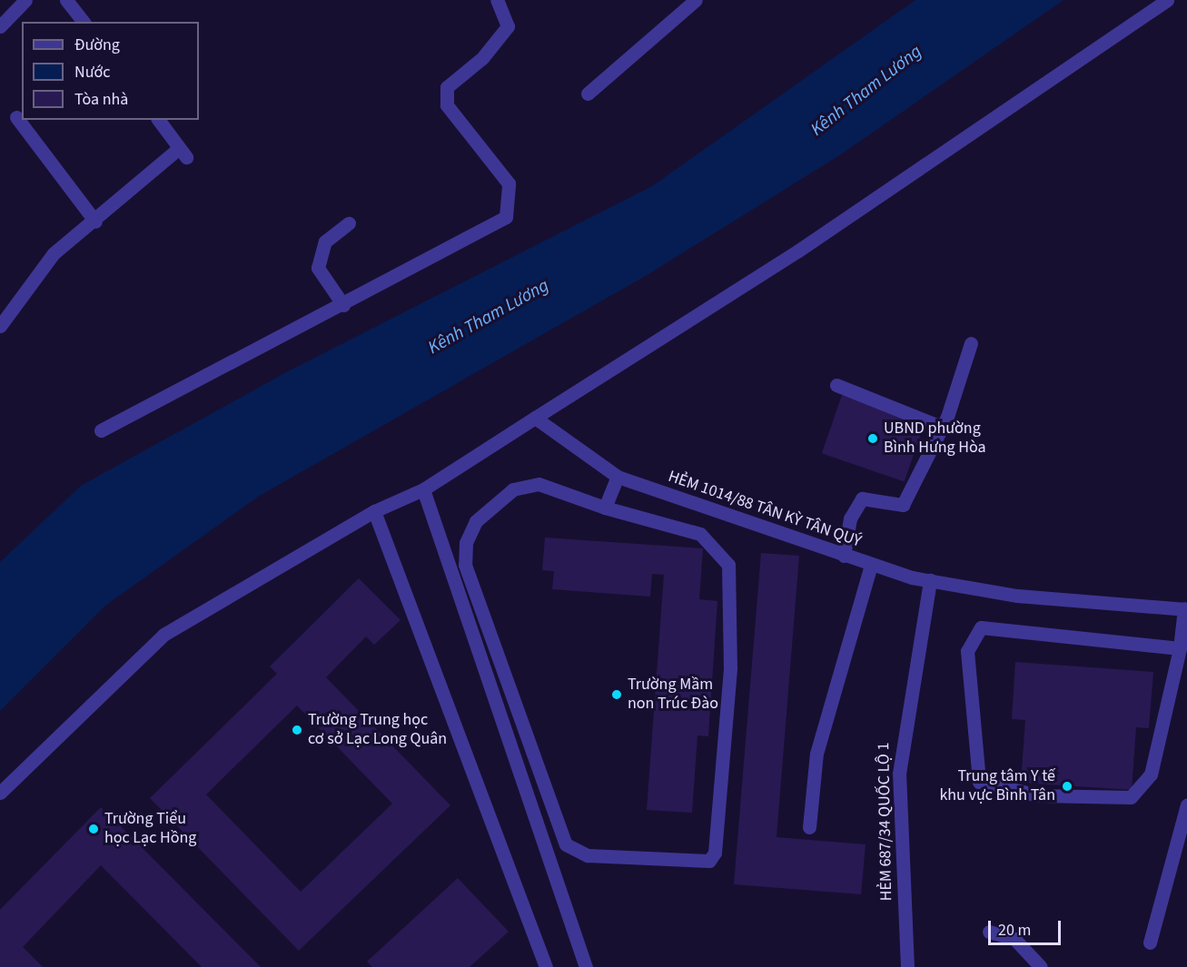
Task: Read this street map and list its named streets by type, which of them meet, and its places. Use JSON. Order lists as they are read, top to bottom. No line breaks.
{"streets":{"street":["HẺM 1014/88 TÂN KỲ TÂN QUÝ","HẺM 687/34 QUỐC LỘ 1"]},"crossings":[["HẺM 1014/88 TÂN KỲ TÂN QUÝ","HẺM 687/34 QUỐC LỘ 1"]],"water":["Kênh Tham Lương"],"places":["UBND phường Bình Hưng Hòa","Trường Mầm non Trúc Đào","Trường Trung học cơ sở Lạc Long Quân","Trung tâm Y tế khu vực Bình Tân","Trường Tiểu học Lạc Hồng"],"legend":["Đường","Nước","Tòa nhà"],"scale_bar":"20 m"}
